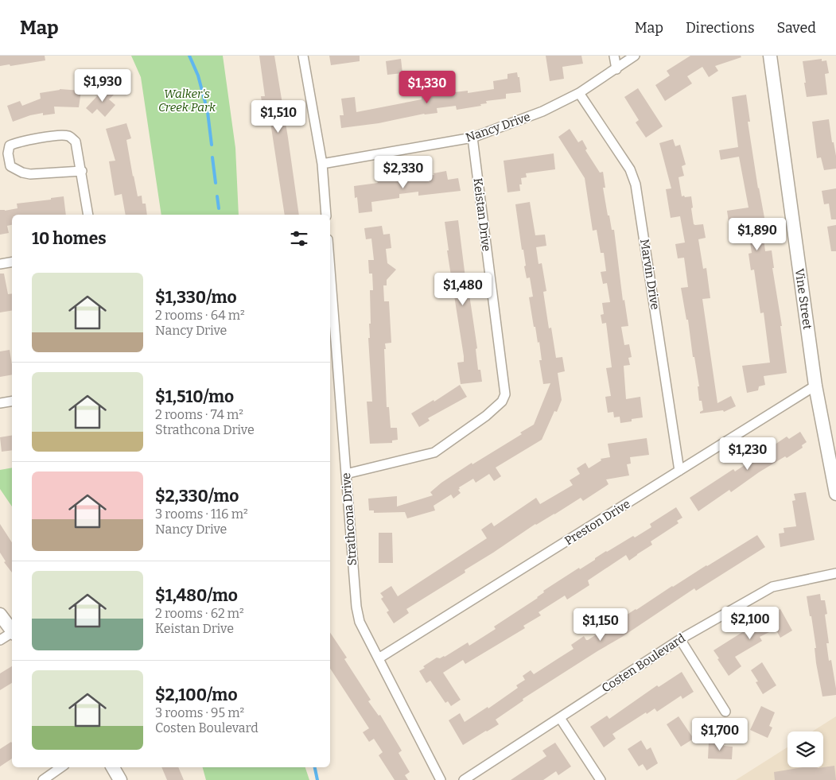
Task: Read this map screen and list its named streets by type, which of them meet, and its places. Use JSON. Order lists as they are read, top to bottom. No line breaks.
{"streets":{"street":["Nancy Drive","Keistan Drive","Marvin Drive","Vine Street","Strathcona Drive","Preston Drive","Costen Boulevard"]},"crossings":[["Nancy Drive","Keistan Drive"],["Nancy Drive","Marvin Drive"],["Keistan Drive","Strathcona Drive"],["Marvin Drive","Preston Drive"],["Vine Street","Preston Drive"],["Strathcona Drive","Preston Drive"]],"parks":["Walker's Creek Park"],"page":{"header":"Map","nav":["Map","Directions","Saved"],"price":["$1,930","$1,330","$1,510","$2,330","$1,890","$1,480","$1,230","$2,100","$1,150","$1,700"],"heading":"10 homes","list":[{"name":"$1,330/mo","note":"2 rooms · 64 m² · Nancy Drive"},{"name":"$1,510/mo","note":"2 rooms · 74 m² · Strathcona Drive"},{"name":"$2,330/mo","note":"3 rooms · 116 m² · Nancy Drive"},{"name":"$1,480/mo","note":"2 rooms · 62 m² · Keistan Drive"},{"name":"$2,100/mo","note":"3 rooms · 95 m² · Costen Boulevard"}]}}
